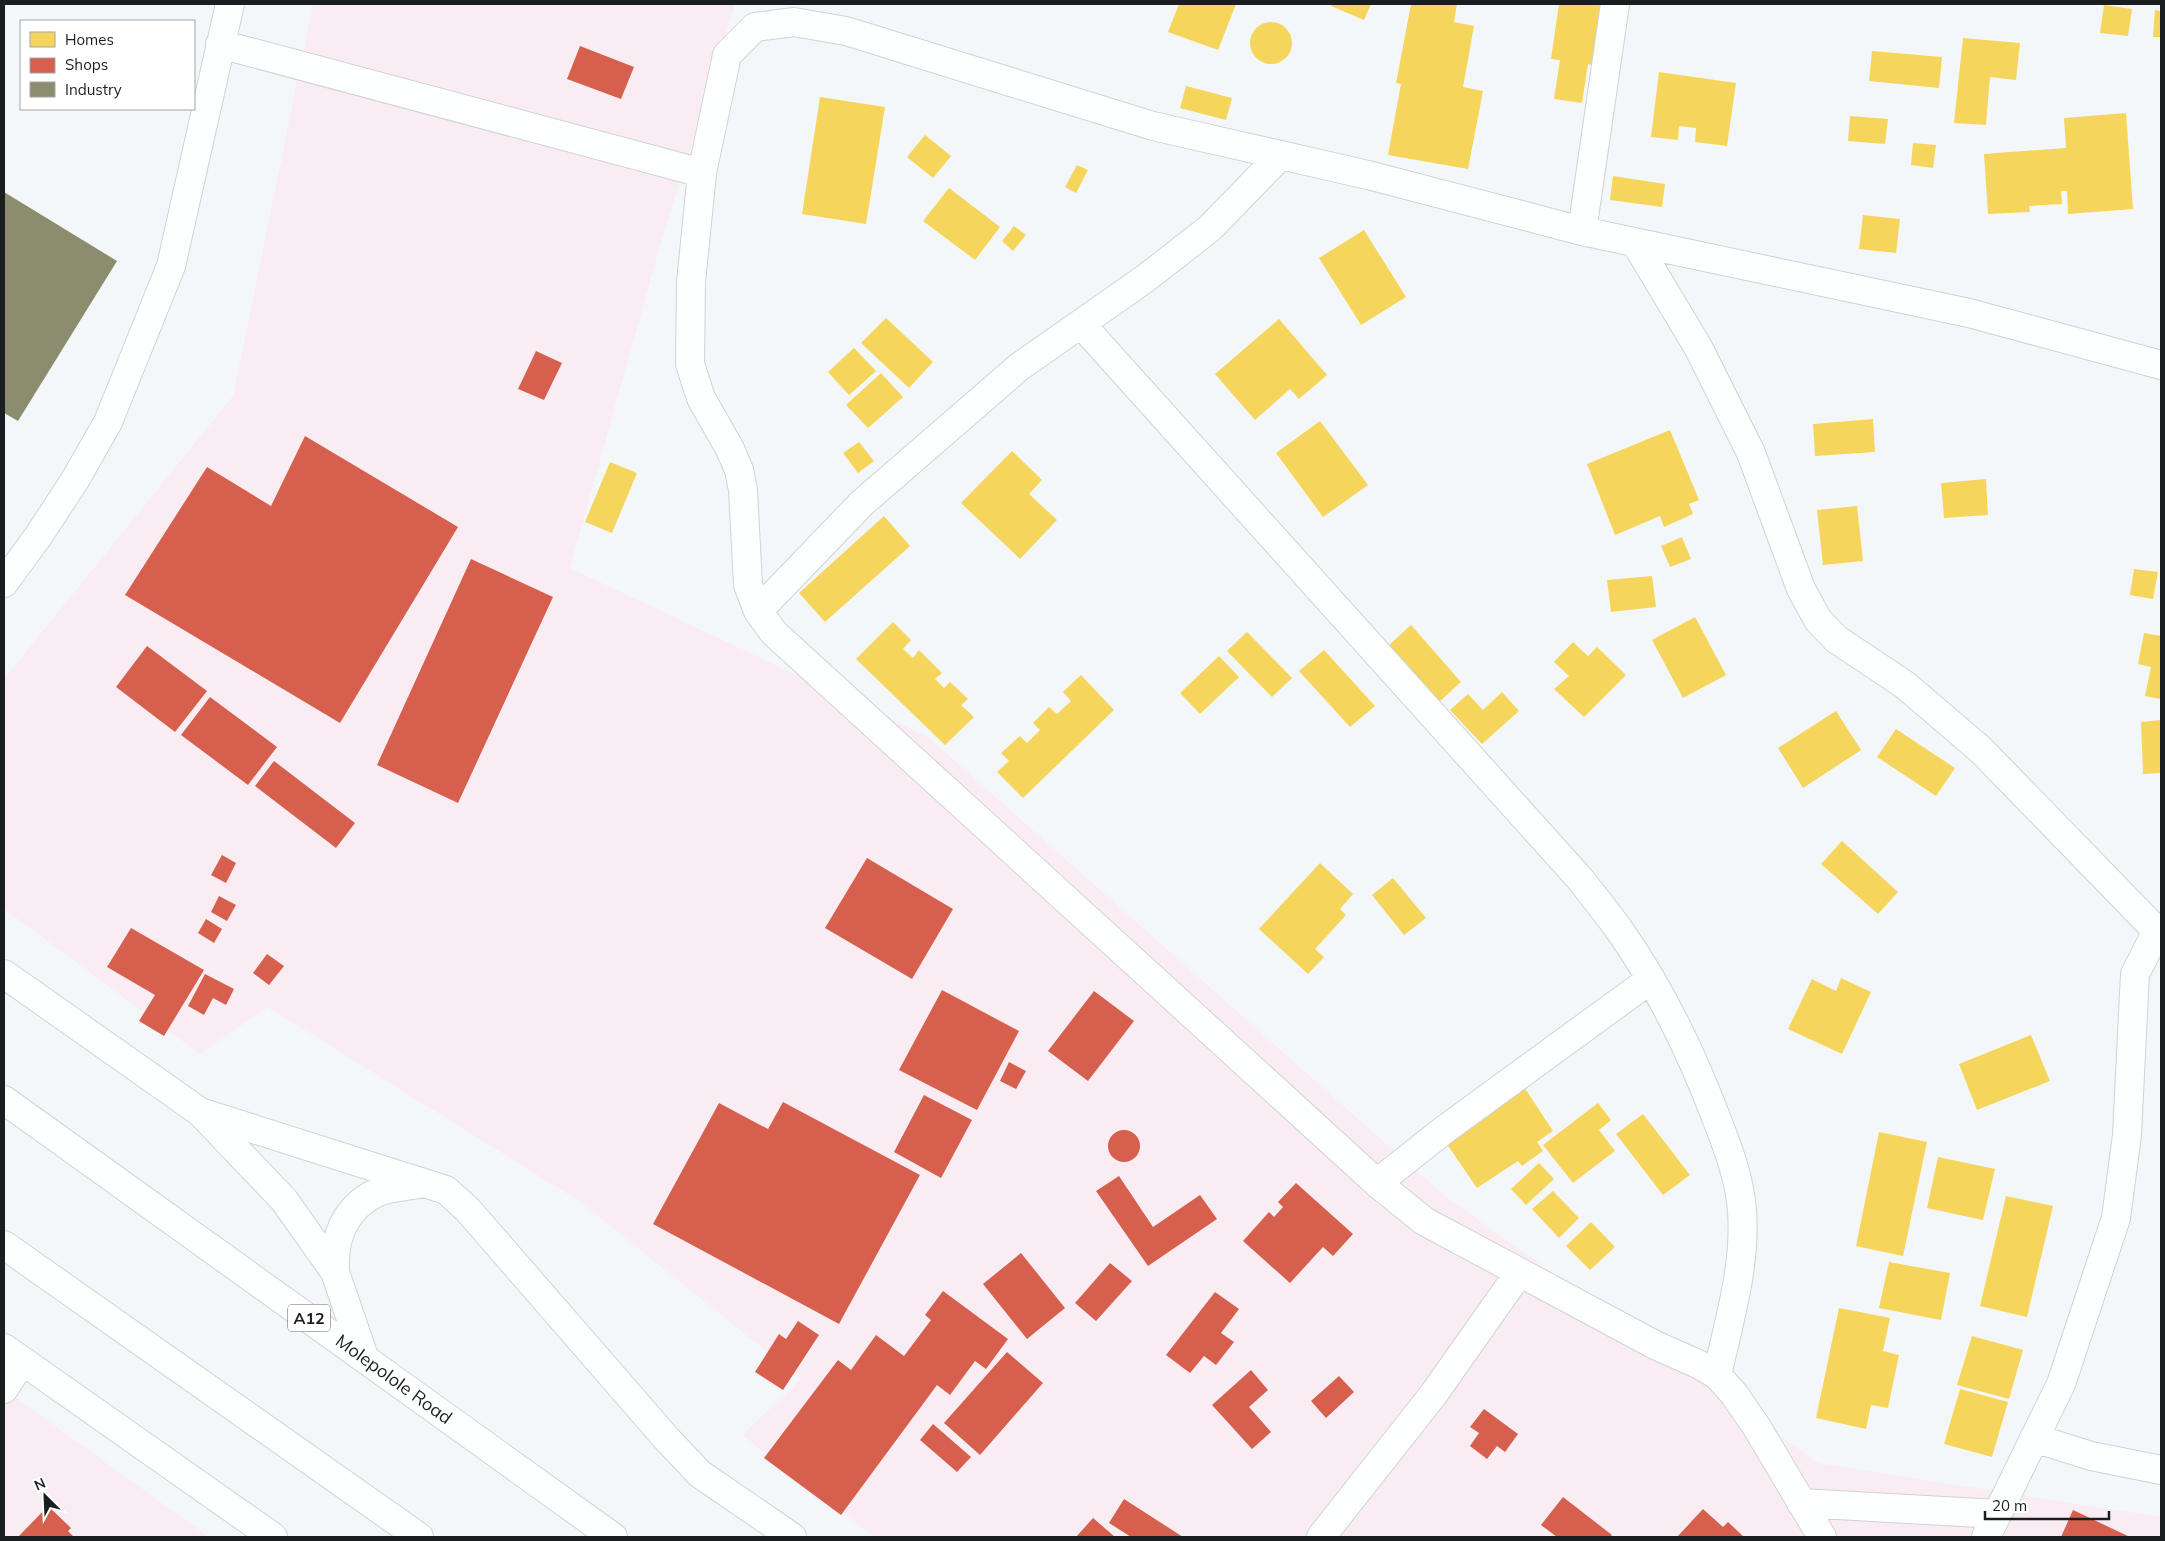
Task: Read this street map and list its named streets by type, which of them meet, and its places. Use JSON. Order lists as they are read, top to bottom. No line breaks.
{"streets":{"street":["A12","Molepolole Road"]},"legend":["Homes","Shops","Industry"],"scale_bar":"20 m","north":"top left"}
